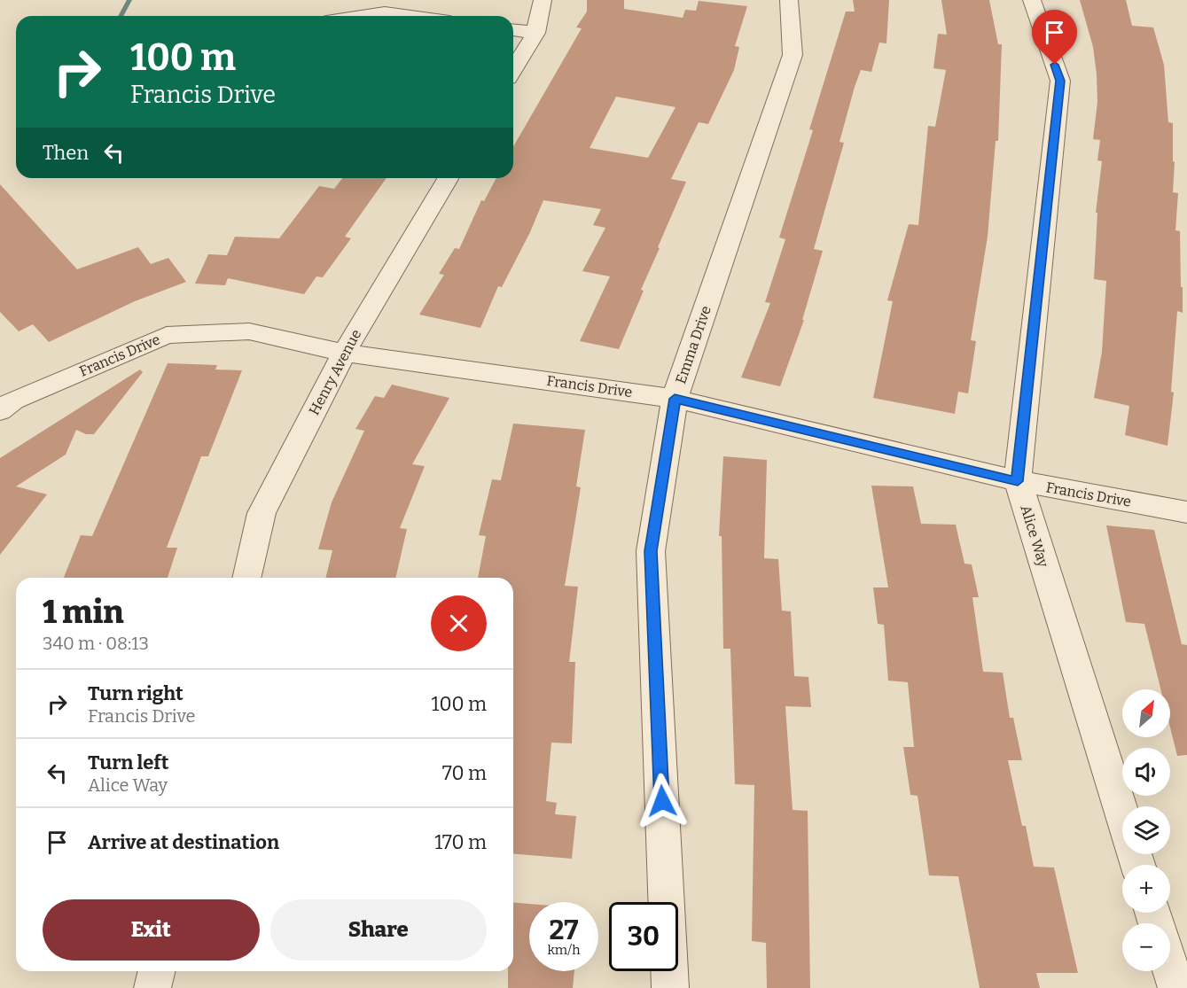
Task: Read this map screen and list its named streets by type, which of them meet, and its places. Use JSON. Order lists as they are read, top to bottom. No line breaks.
{"streets":{"street":["Emma Drive","Francis Drive","Henry Avenue","Alice Way"]},"crossings":[["Emma Drive","Francis Drive"],["Francis Drive","Henry Avenue"],["Francis Drive","Alice Way"]],"north":"top right","page":{"turn":["100 m","Francis Drive"],"then":"Then","heading":["1 min","340 m · 08:13"],"list":[{"name":"Turn right","note":"Francis Drive","value":"100 m"},{"name":"Turn left","note":"Alice Way","value":"70 m"},{"name":"Arrive at destination","value":"170 m"}],"map_buttons":["+","−"],"buttons":["Exit","Share"],"speed":"27 km/h","limit":"30"}}
